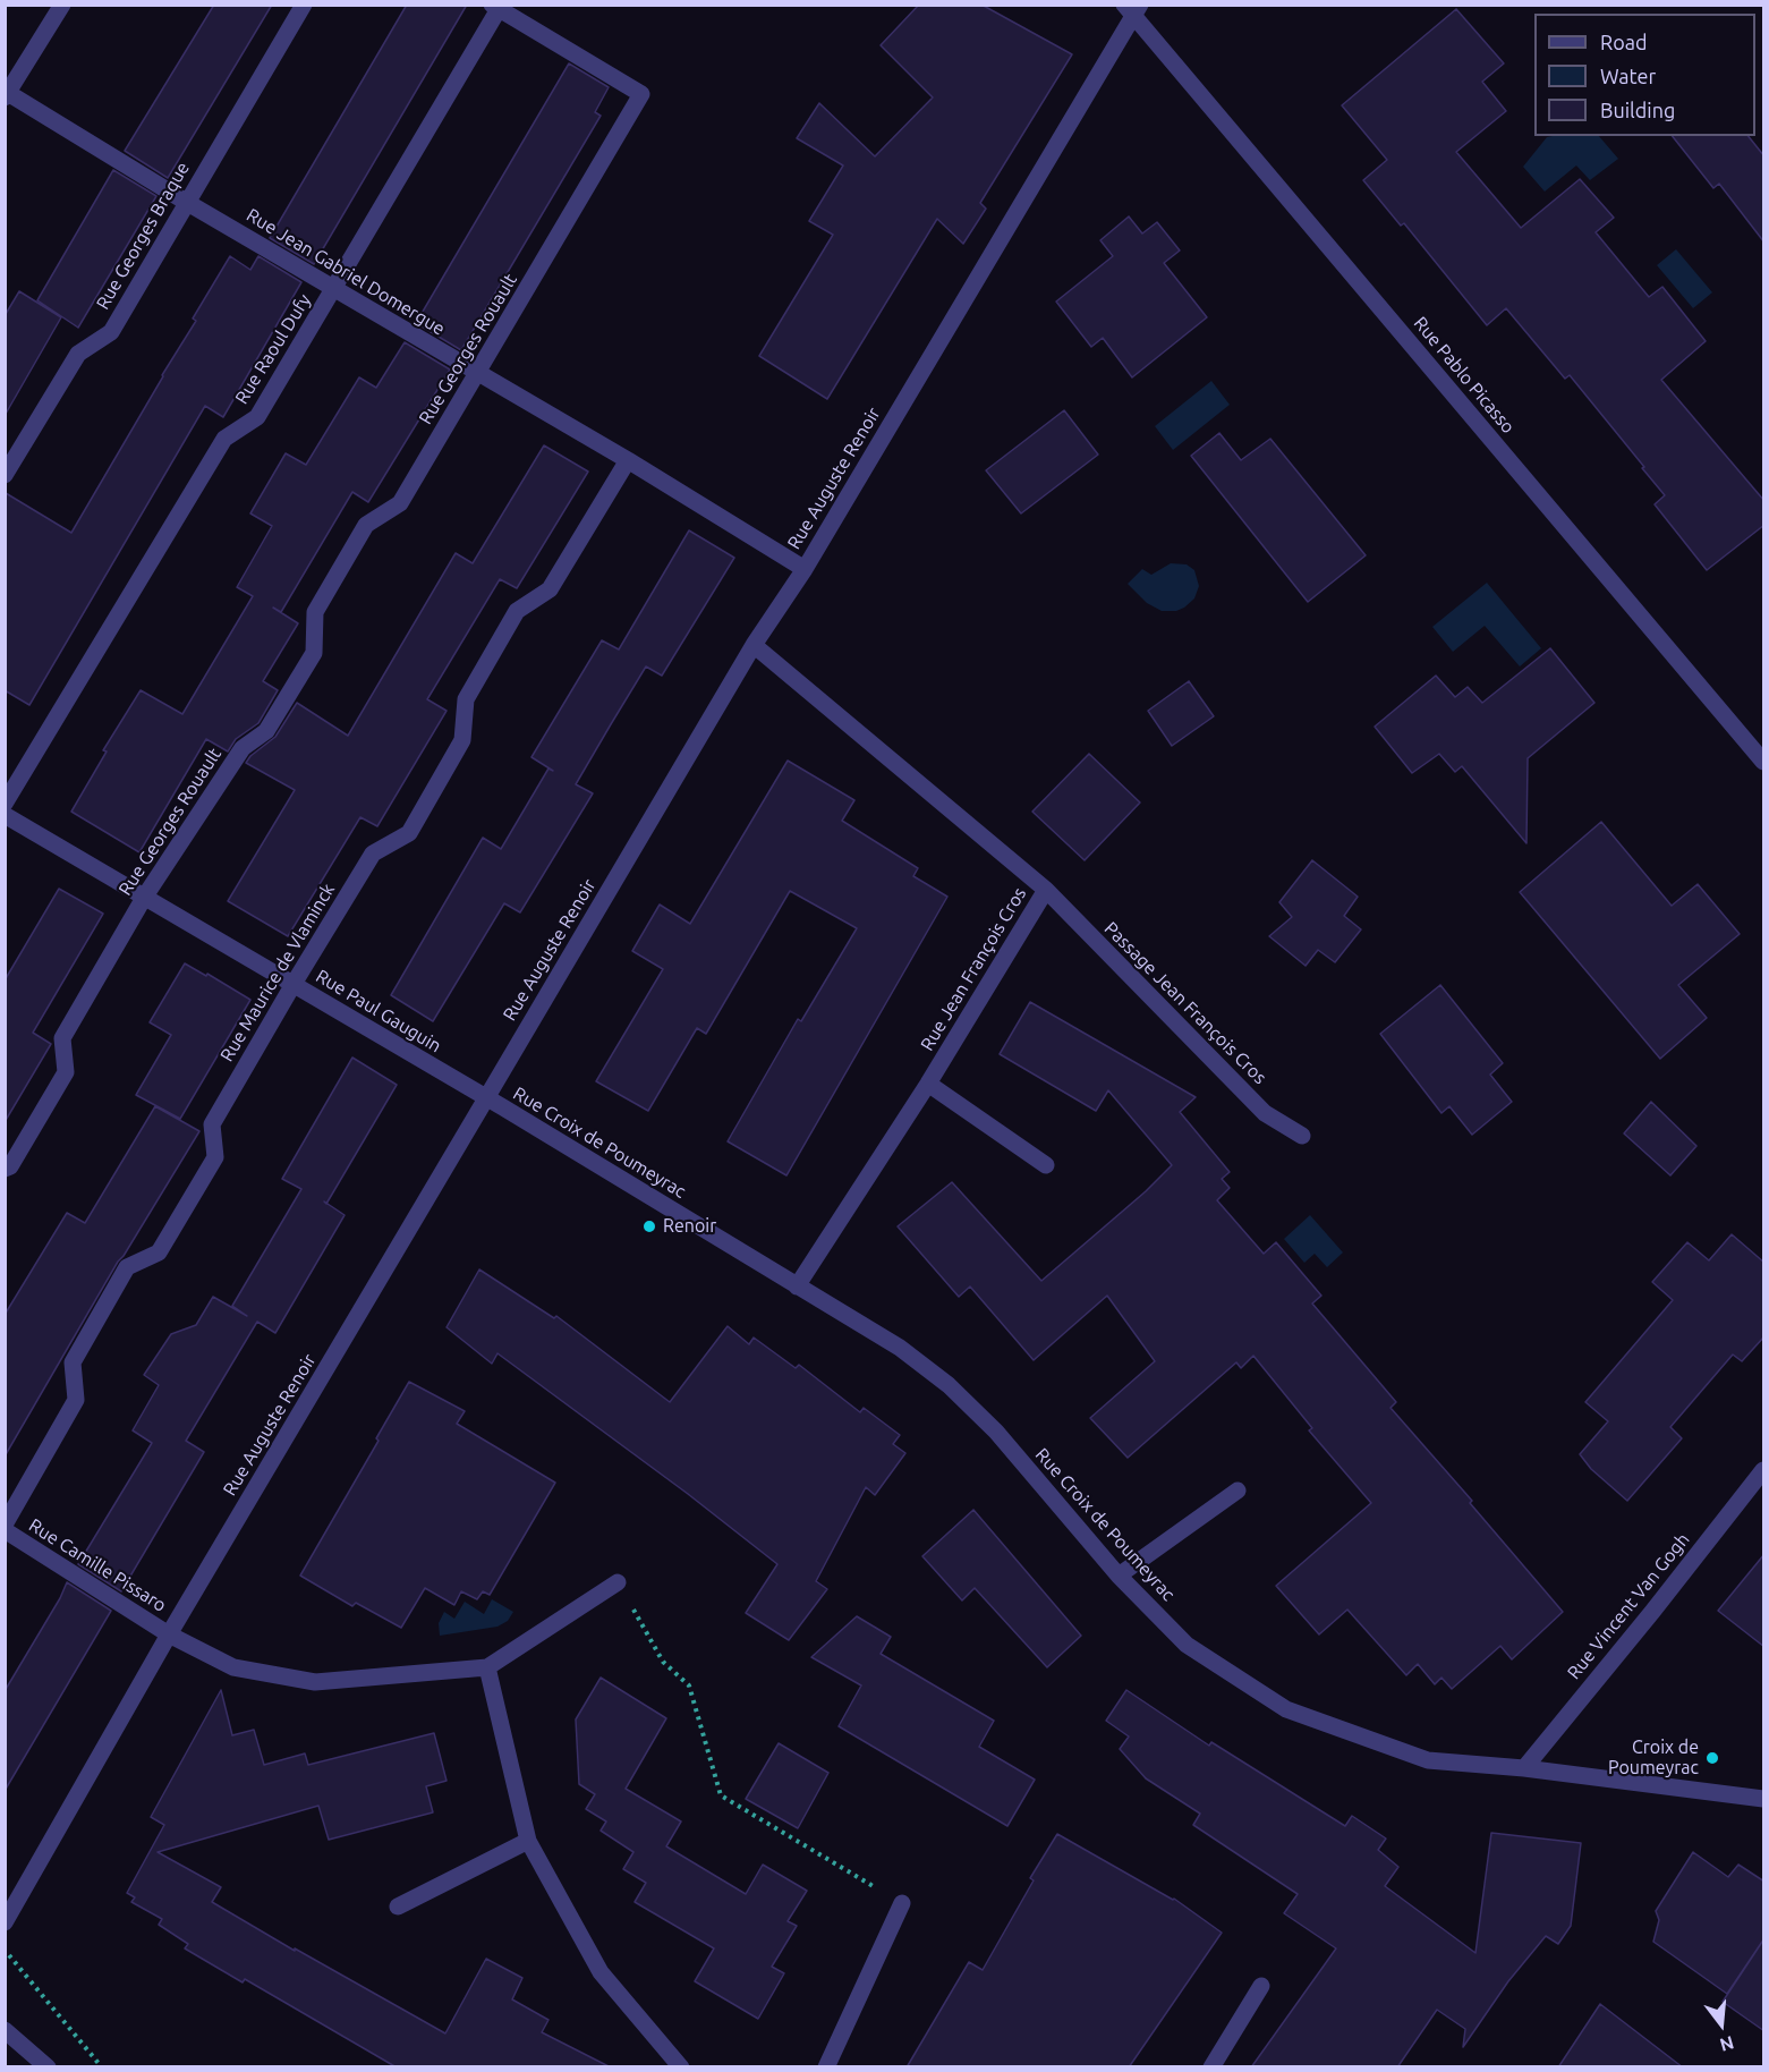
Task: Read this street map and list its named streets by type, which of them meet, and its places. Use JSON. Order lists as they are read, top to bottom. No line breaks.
{"streets":{"street":["Rue Georges Braque","Rue Jean Gabriel Domergue","Rue Raoul Dufy","Rue Georges Rouault","Rue Pablo Picasso","Rue Auguste Renoir","Rue Jean François Cros","Rue Maurice de Vlaminck","Passage Jean François Cros","Rue Paul Gauguin","Rue Croix de Poumeyrac","Rue Camille Pissaro","Rue Vincent Van Gogh"]},"crossings":[["Rue Georges Braque","Rue Jean Gabriel Domergue"],["Rue Jean Gabriel Domergue","Rue Raoul Dufy"],["Rue Jean Gabriel Domergue","Rue Georges Rouault"],["Rue Jean Gabriel Domergue","Rue Auguste Renoir"],["Rue Jean Gabriel Domergue","Rue Maurice de Vlaminck"],["Rue Raoul Dufy","Rue Georges Rouault"],["Rue Georges Rouault","Rue Paul Gauguin"],["Rue Pablo Picasso","Rue Auguste Renoir"],["Rue Auguste Renoir","Rue Jean François Cros"],["Rue Auguste Renoir","Rue Paul Gauguin"],["Rue Auguste Renoir","Rue Croix de Poumeyrac"],["Rue Auguste Renoir","Rue Camille Pissaro"],["Rue Jean François Cros","Passage Jean François Cros"],["Rue Jean François Cros","Rue Croix de Poumeyrac"],["Rue Maurice de Vlaminck","Rue Paul Gauguin"],["Rue Paul Gauguin","Rue Croix de Poumeyrac"],["Rue Croix de Poumeyrac","Rue Vincent Van Gogh"]],"places":["Renoir","Croix de Poumeyrac"],"legend":["Road","Water","Building"],"north":"bottom"}
